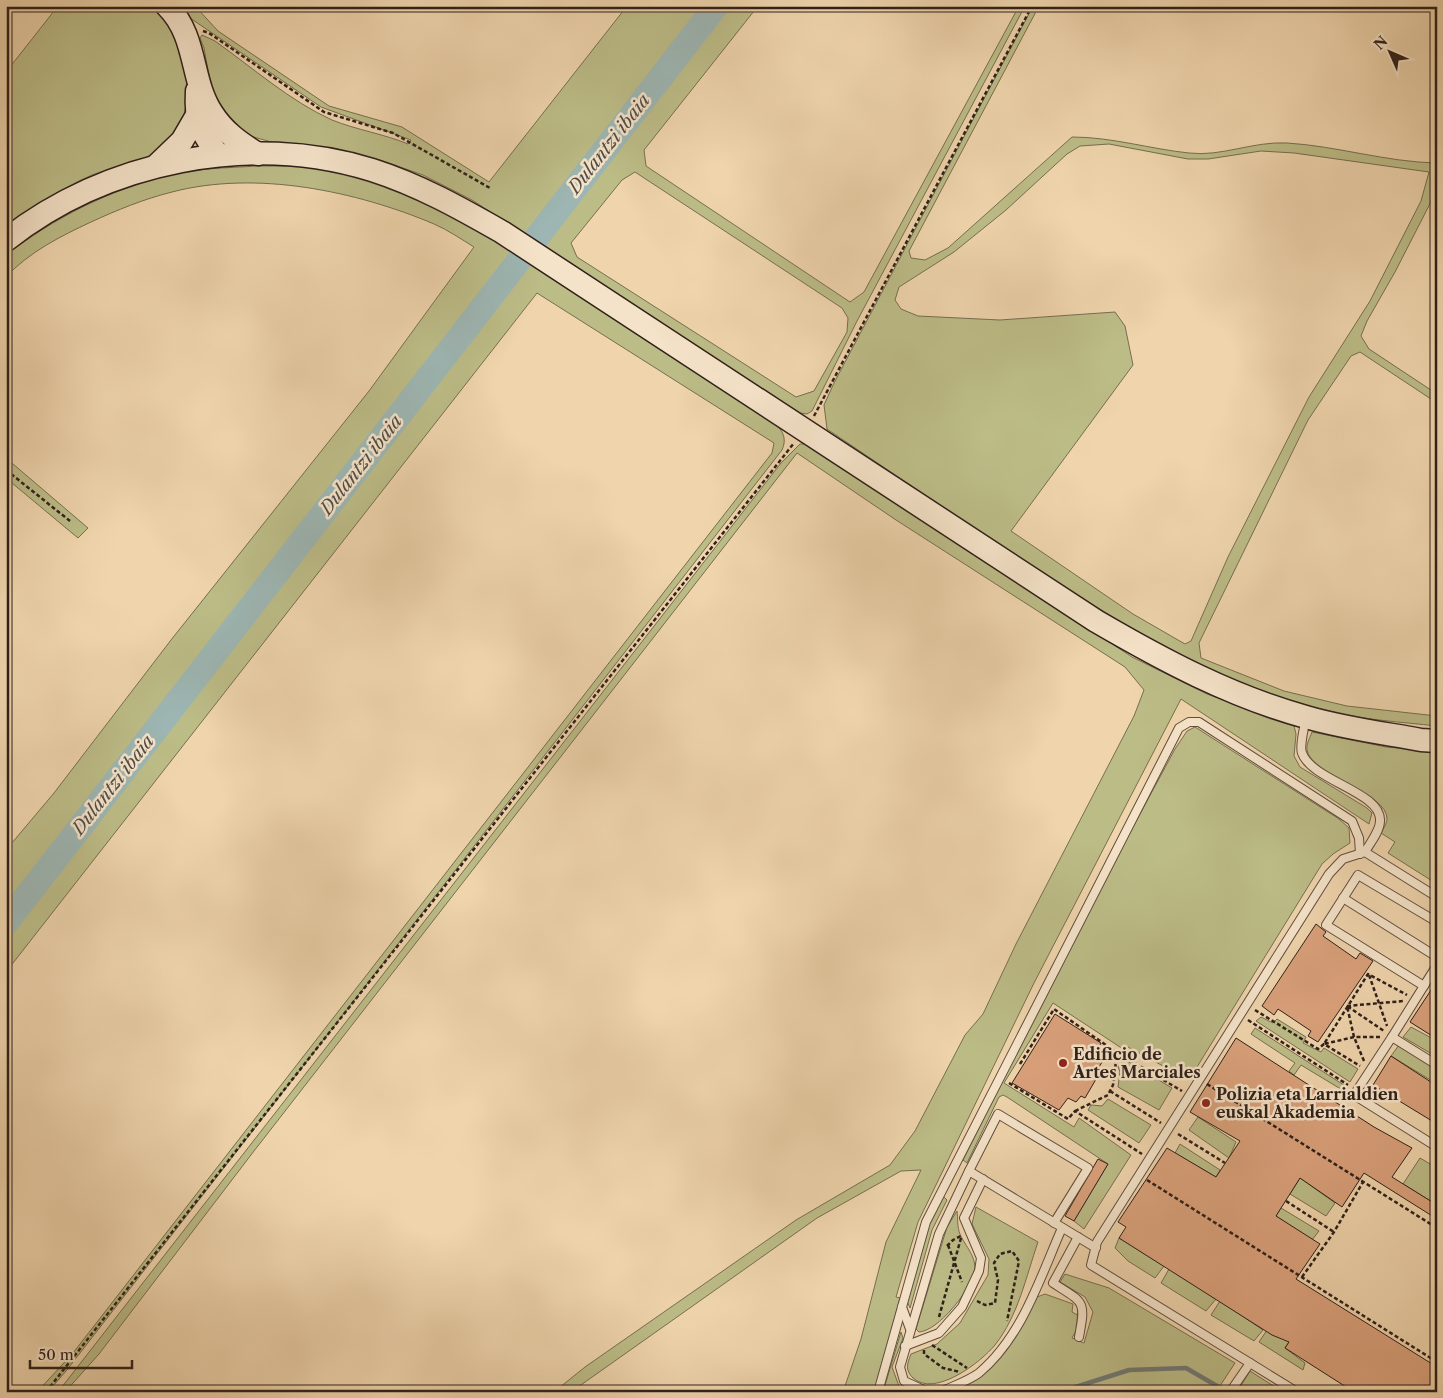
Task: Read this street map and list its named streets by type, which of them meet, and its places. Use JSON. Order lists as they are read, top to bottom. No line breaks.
{"water":["Dulantzi ibaia"],"places":["Edificio de Artes Marciales","Polizia eta Larrialdien euskal Akademia"],"scale_bar":"50 m","north":"top left"}
